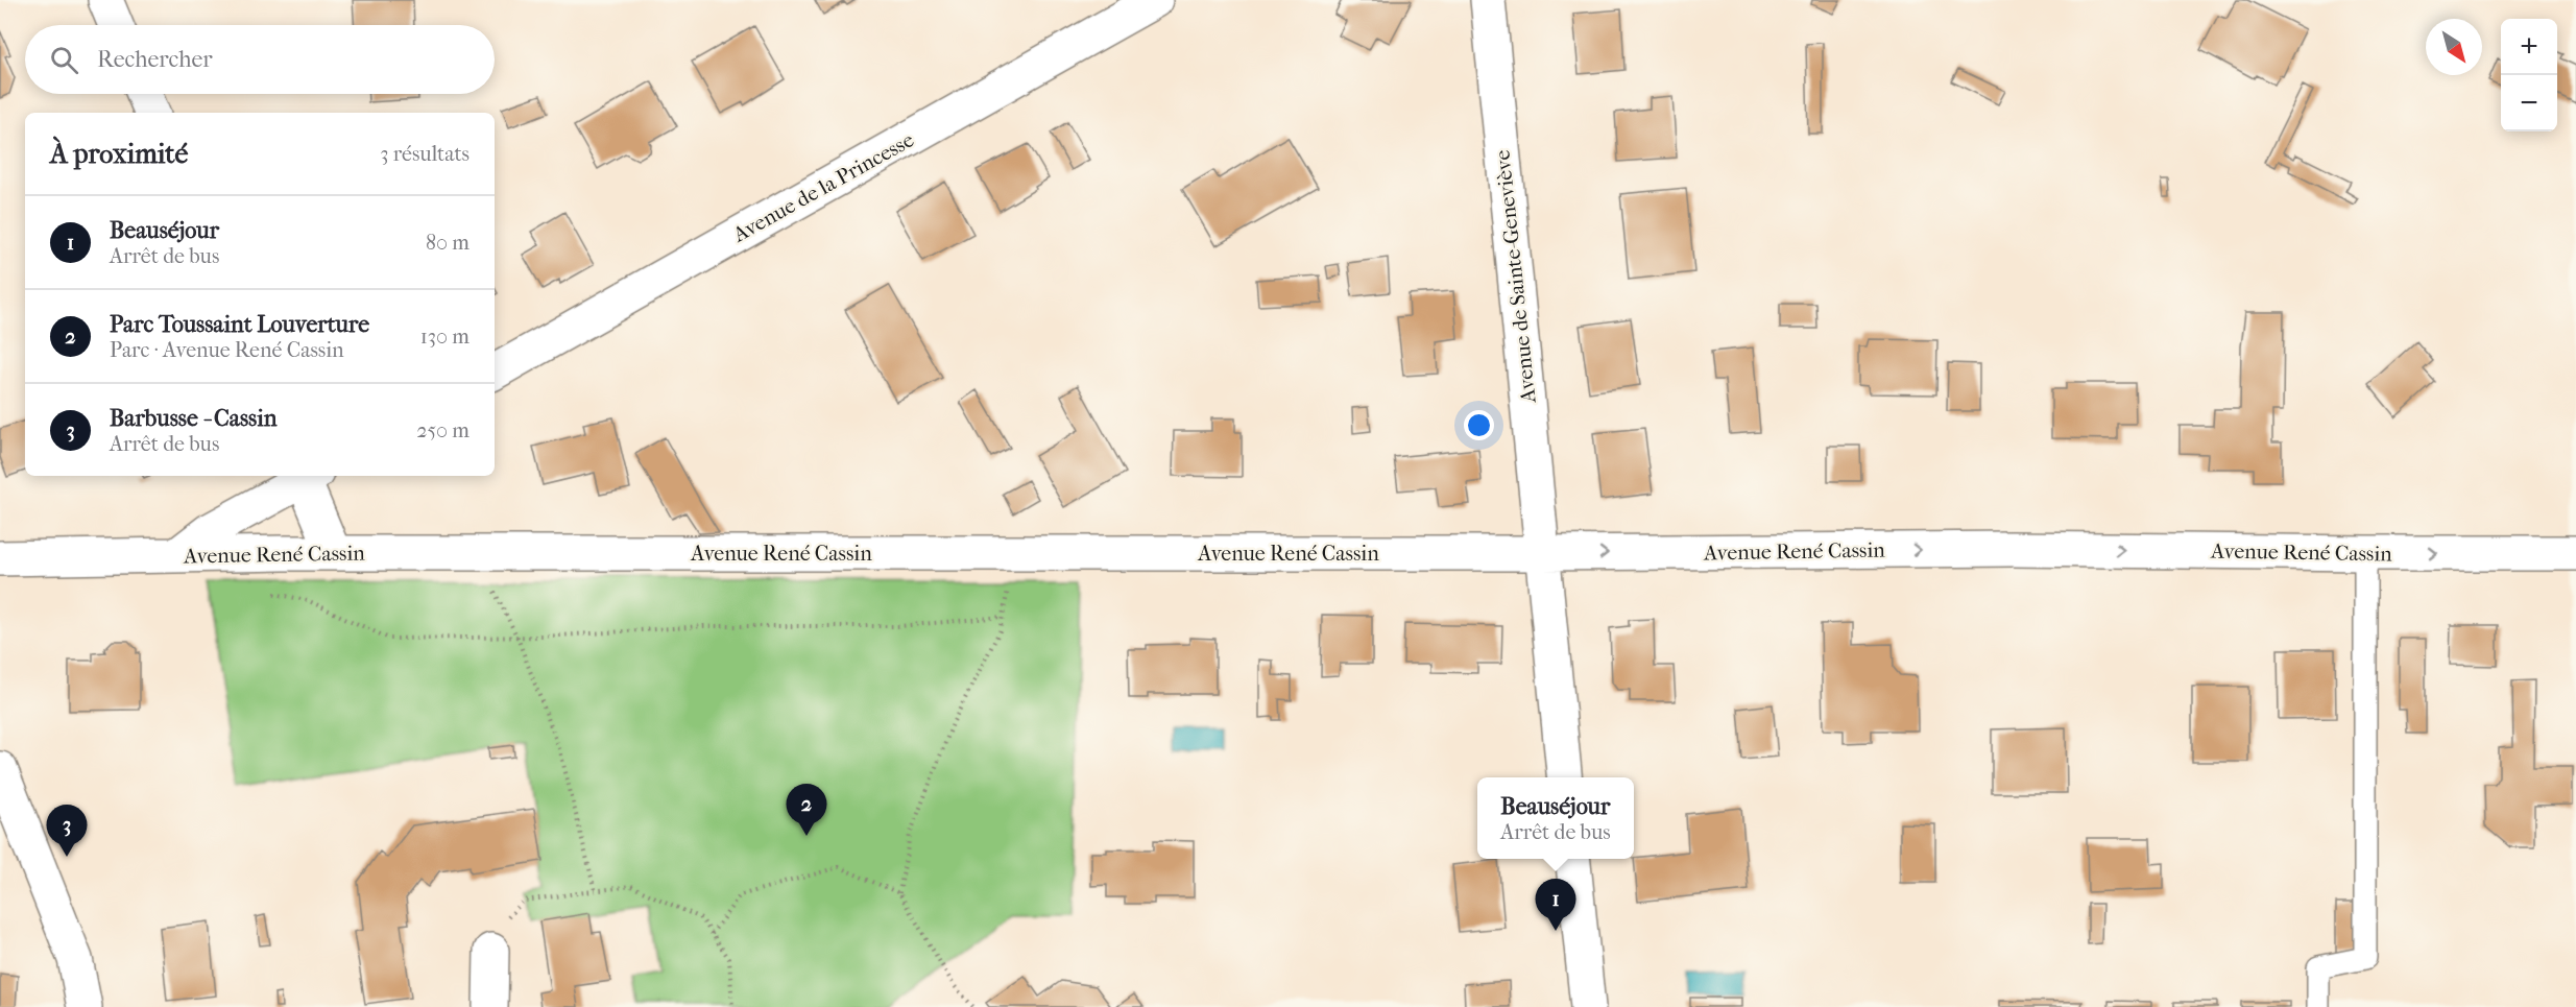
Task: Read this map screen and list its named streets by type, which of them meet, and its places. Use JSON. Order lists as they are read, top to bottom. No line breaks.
{"streets":{"street":["Avenue de la Princesse","Avenue de Sainte-Geneviève","Avenue René Cassin"]},"crossings":[["Avenue de Sainte-Geneviève","Avenue René Cassin"]],"one_way":["Avenue René Cassin"],"north":"bottom right","page":{"map_buttons":["+","−"],"search":"Rechercher","heading":["À proximité","3 résultats"],"list":[{"mark":"1","name":"Beauséjour","note":"Arrêt de bus","value":"80 m"},{"mark":"2","name":"Parc Toussaint Louverture","note":"Parc · Avenue René Cassin","value":"130 m"},{"mark":"3","name":"Barbusse - Cassin","note":"Arrêt de bus","value":"250 m"}],"popup":["Beauséjour","Arrêt de bus"],"pins":["2","3","1"]}}
